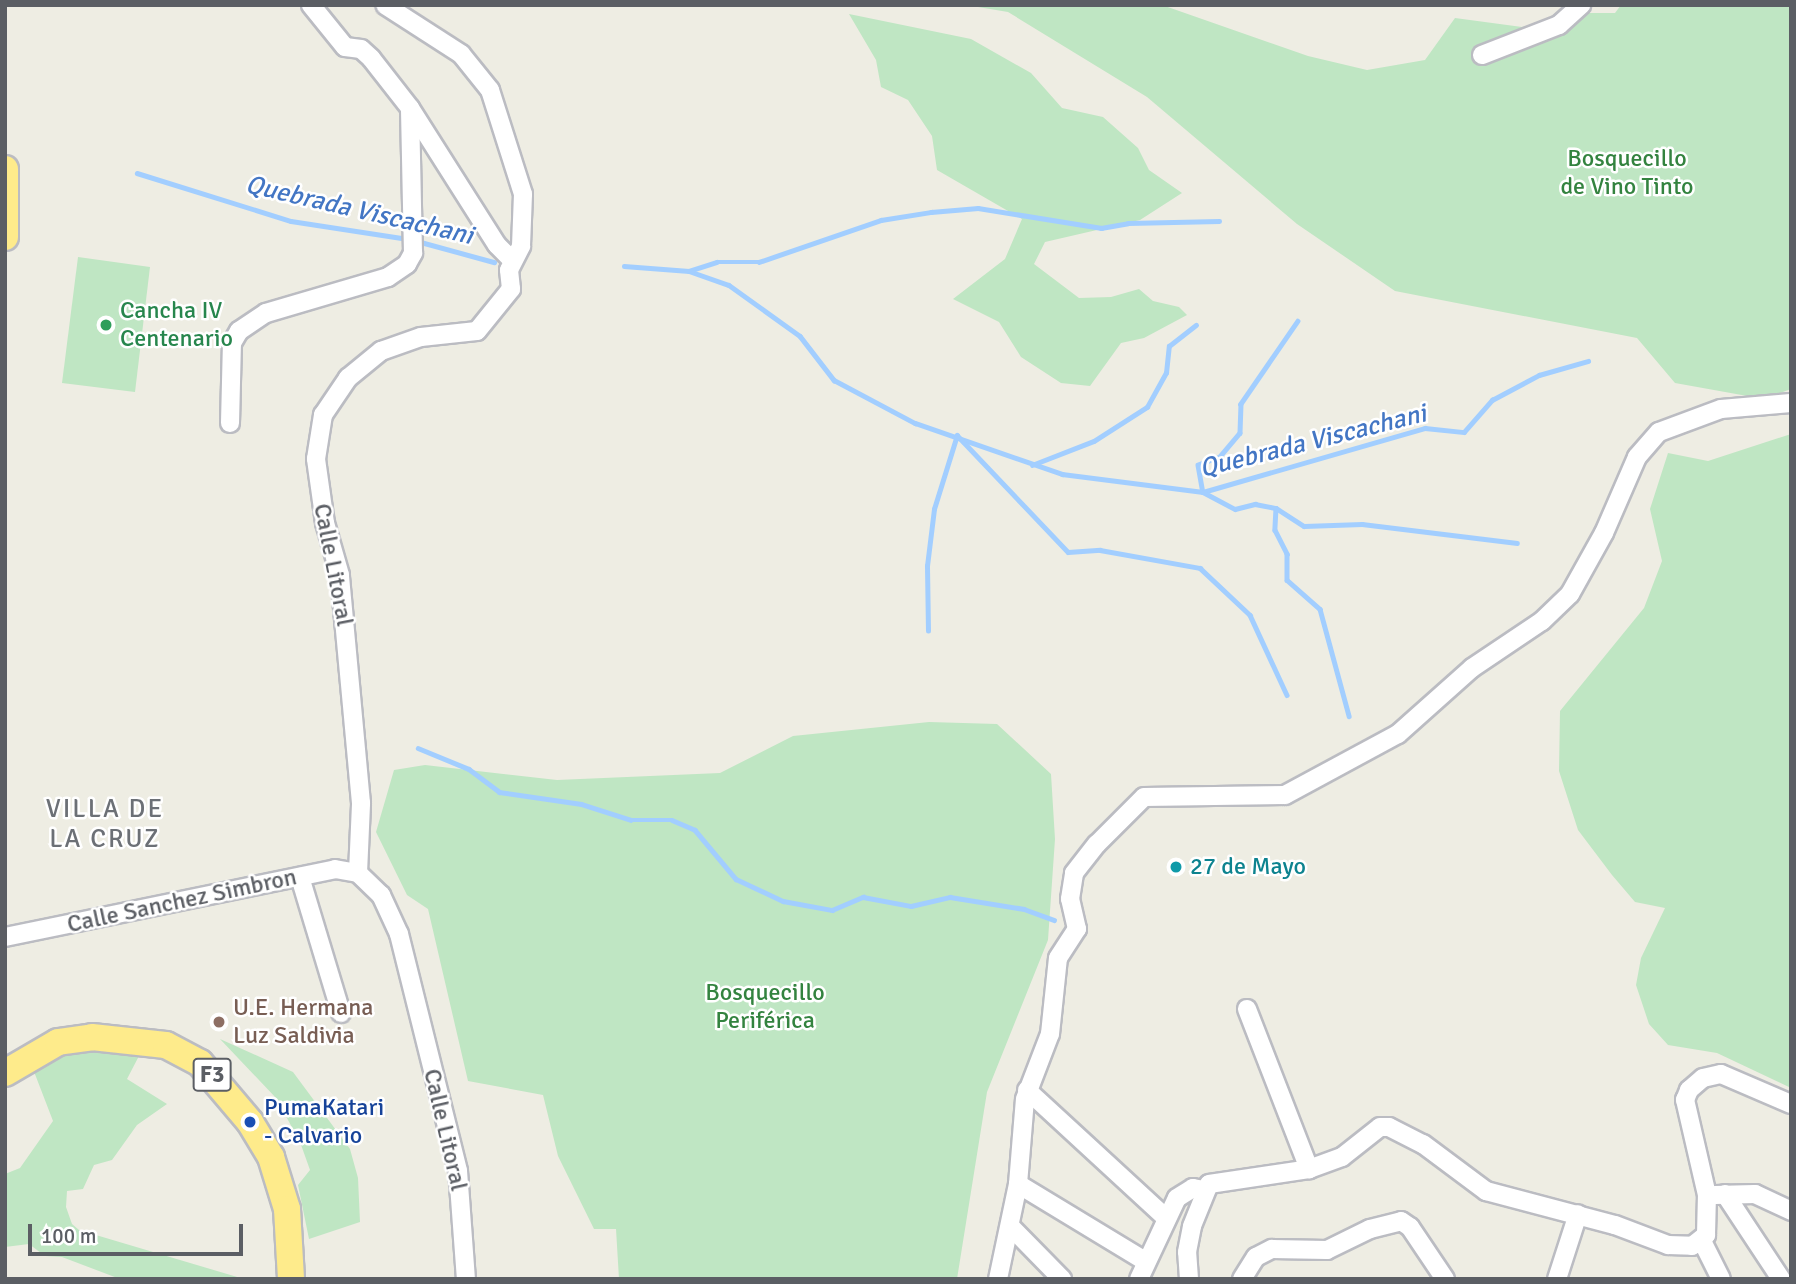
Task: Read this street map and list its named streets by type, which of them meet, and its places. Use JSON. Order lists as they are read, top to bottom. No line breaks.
{"streets":{"highway":["F3"],"street":["Calle Litoral","Calle Sanchez Simbron"]},"crossings":[["Calle Litoral","Calle Sanchez Simbron"]],"districts":["VILLA DE LA CRUZ"],"water":["Quebrada Viscachani"],"parks":["Bosquecillo de Vino Tinto","Bosquecillo Periférica"],"places":["Cancha IV Centenario","27 de Mayo","U.E. Hermana Luz Saldivia","PumaKatari - Calvario"],"scale_bar":"100 m"}
